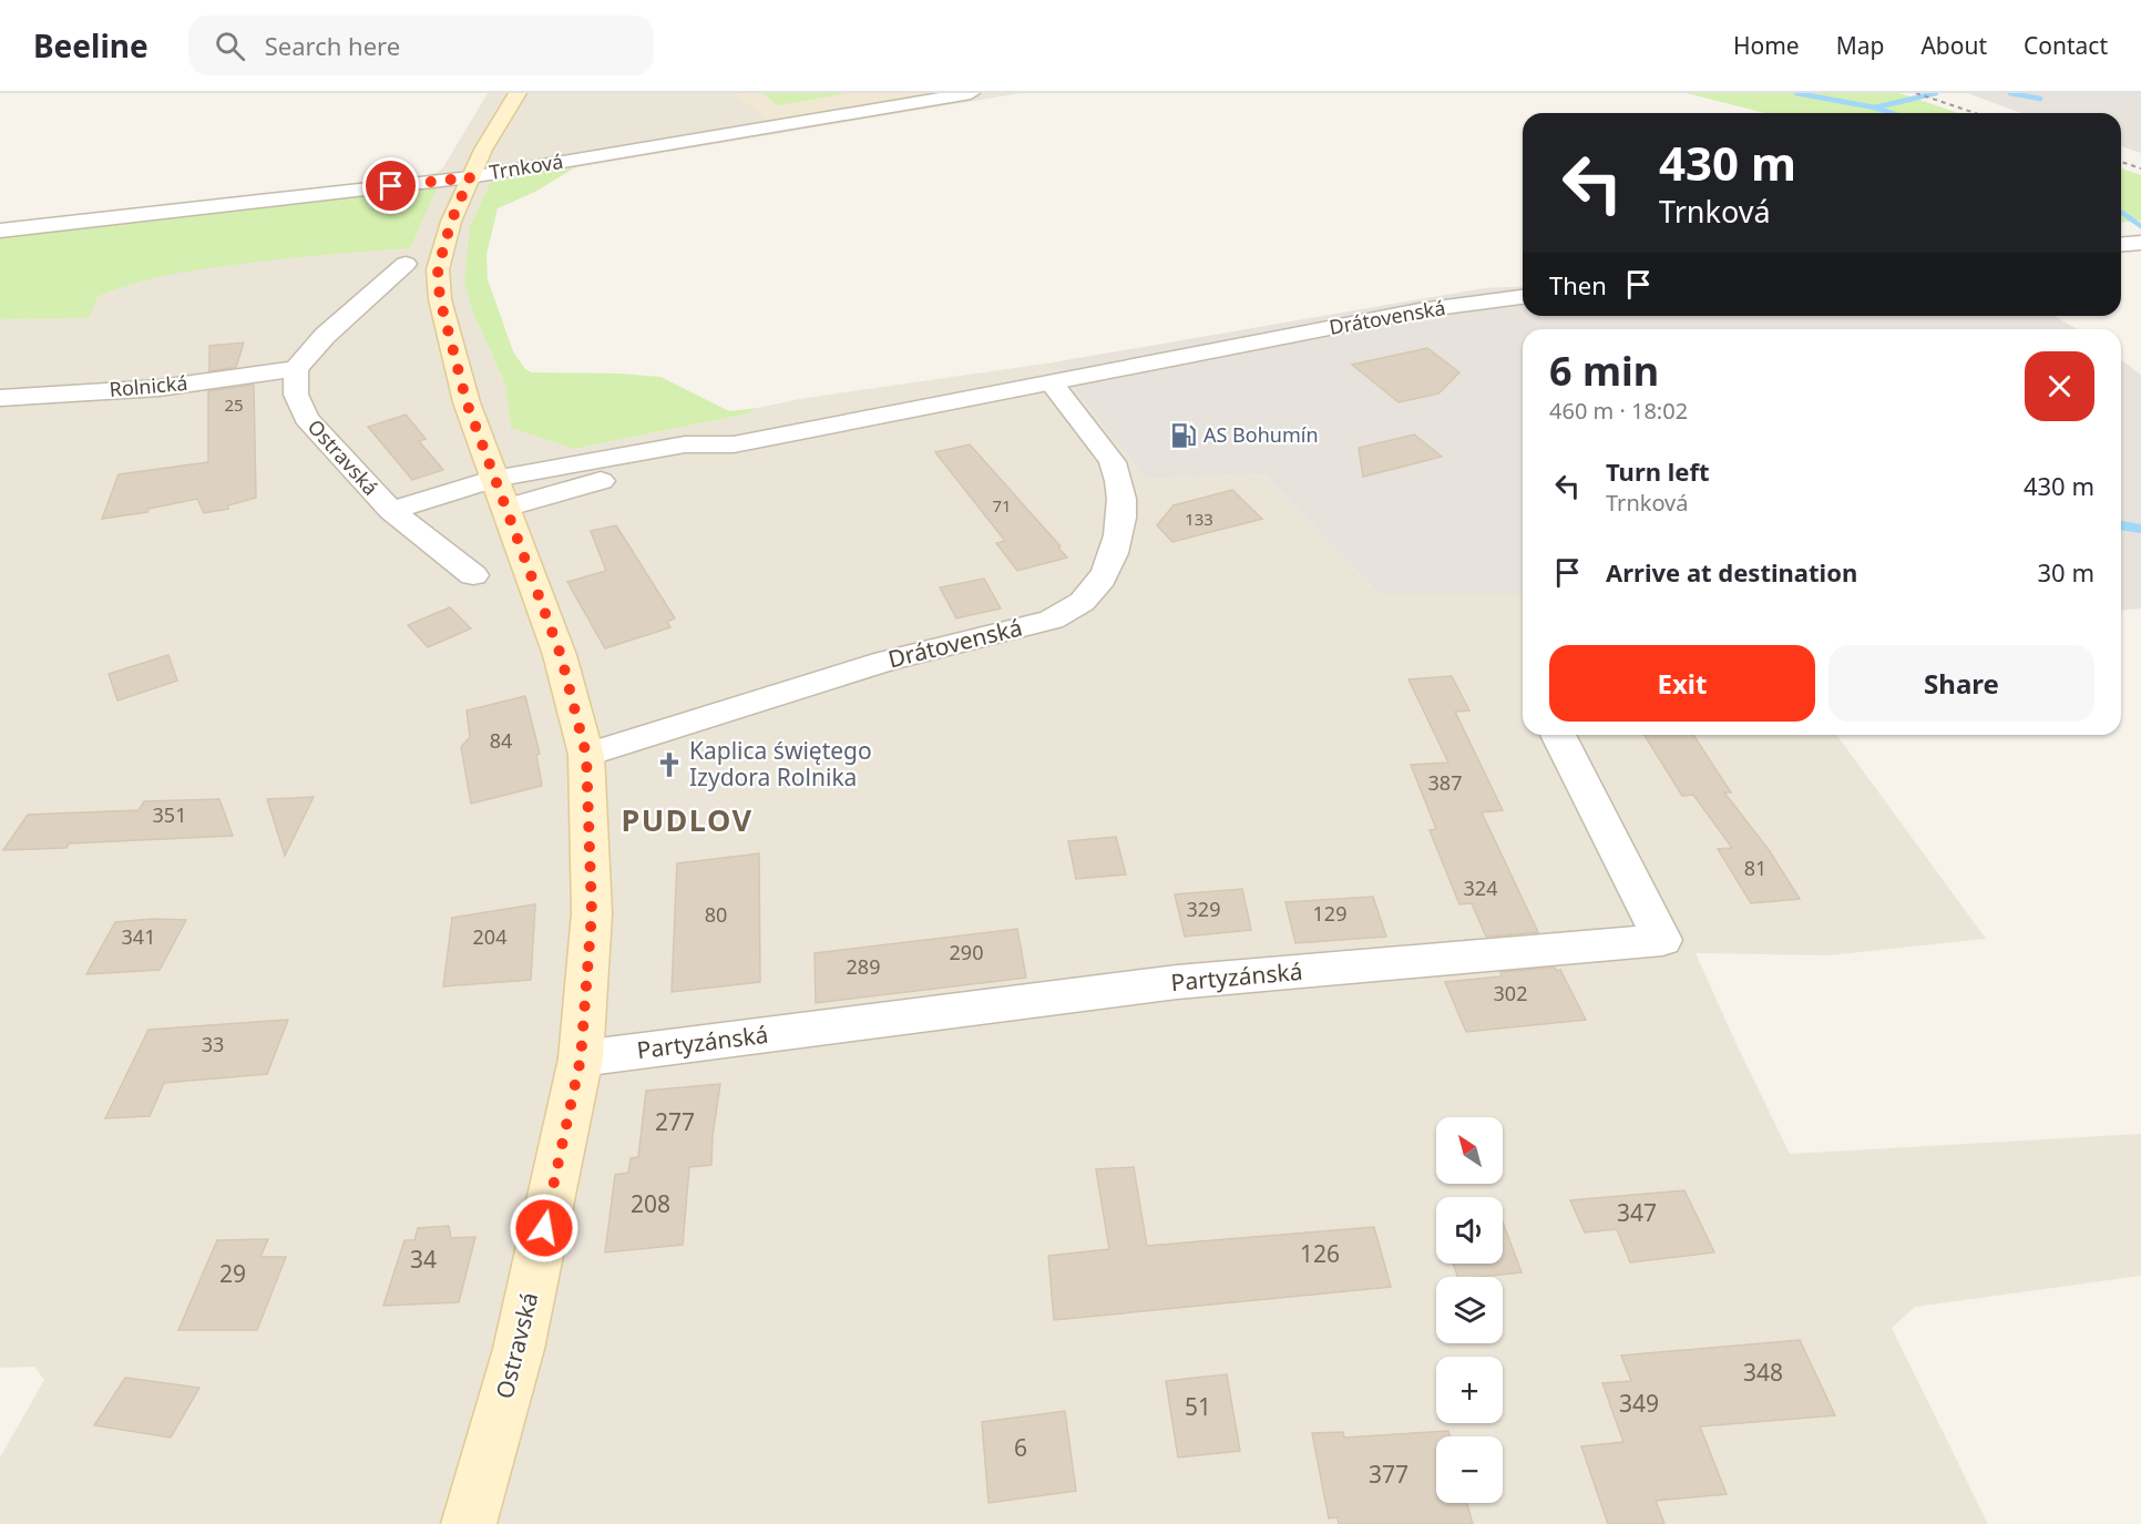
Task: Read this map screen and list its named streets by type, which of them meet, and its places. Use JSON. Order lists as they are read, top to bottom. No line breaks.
{"streets":{"main road":["Ostravská"],"street":["Trnková","Drátovenská","Rolnická","Partyzánská"]},"crossings":[["Trnková","Ostravská"],["Drátovenská","Ostravská"],["Rolnická","Ostravská"],["Ostravská","Partyzánská"]],"districts":["PUDLOV"],"places":{"fuel station":["AS Bohumín"],"church":["Kaplica świętego Izydora Rolnika"]},"house_numbers":["25","71","133","84","387","351","81","324","329","129","80","341","204","290","289","302","33","277","208","347","126","34","29","348","349","51","6","377"],"north":"top left","page":{"header":"Beeline","search":"Search here","nav":["Home","Map","About","Contact"],"turn":["430 m","Trnková"],"then":"Then","heading":["6 min","460 m · 18:02"],"list":[{"name":"Turn left","note":"Trnková","value":"430 m"},{"name":"Arrive at destination","value":"30 m"}],"buttons":["Exit","Share"],"map_buttons":["+","−"]}}
